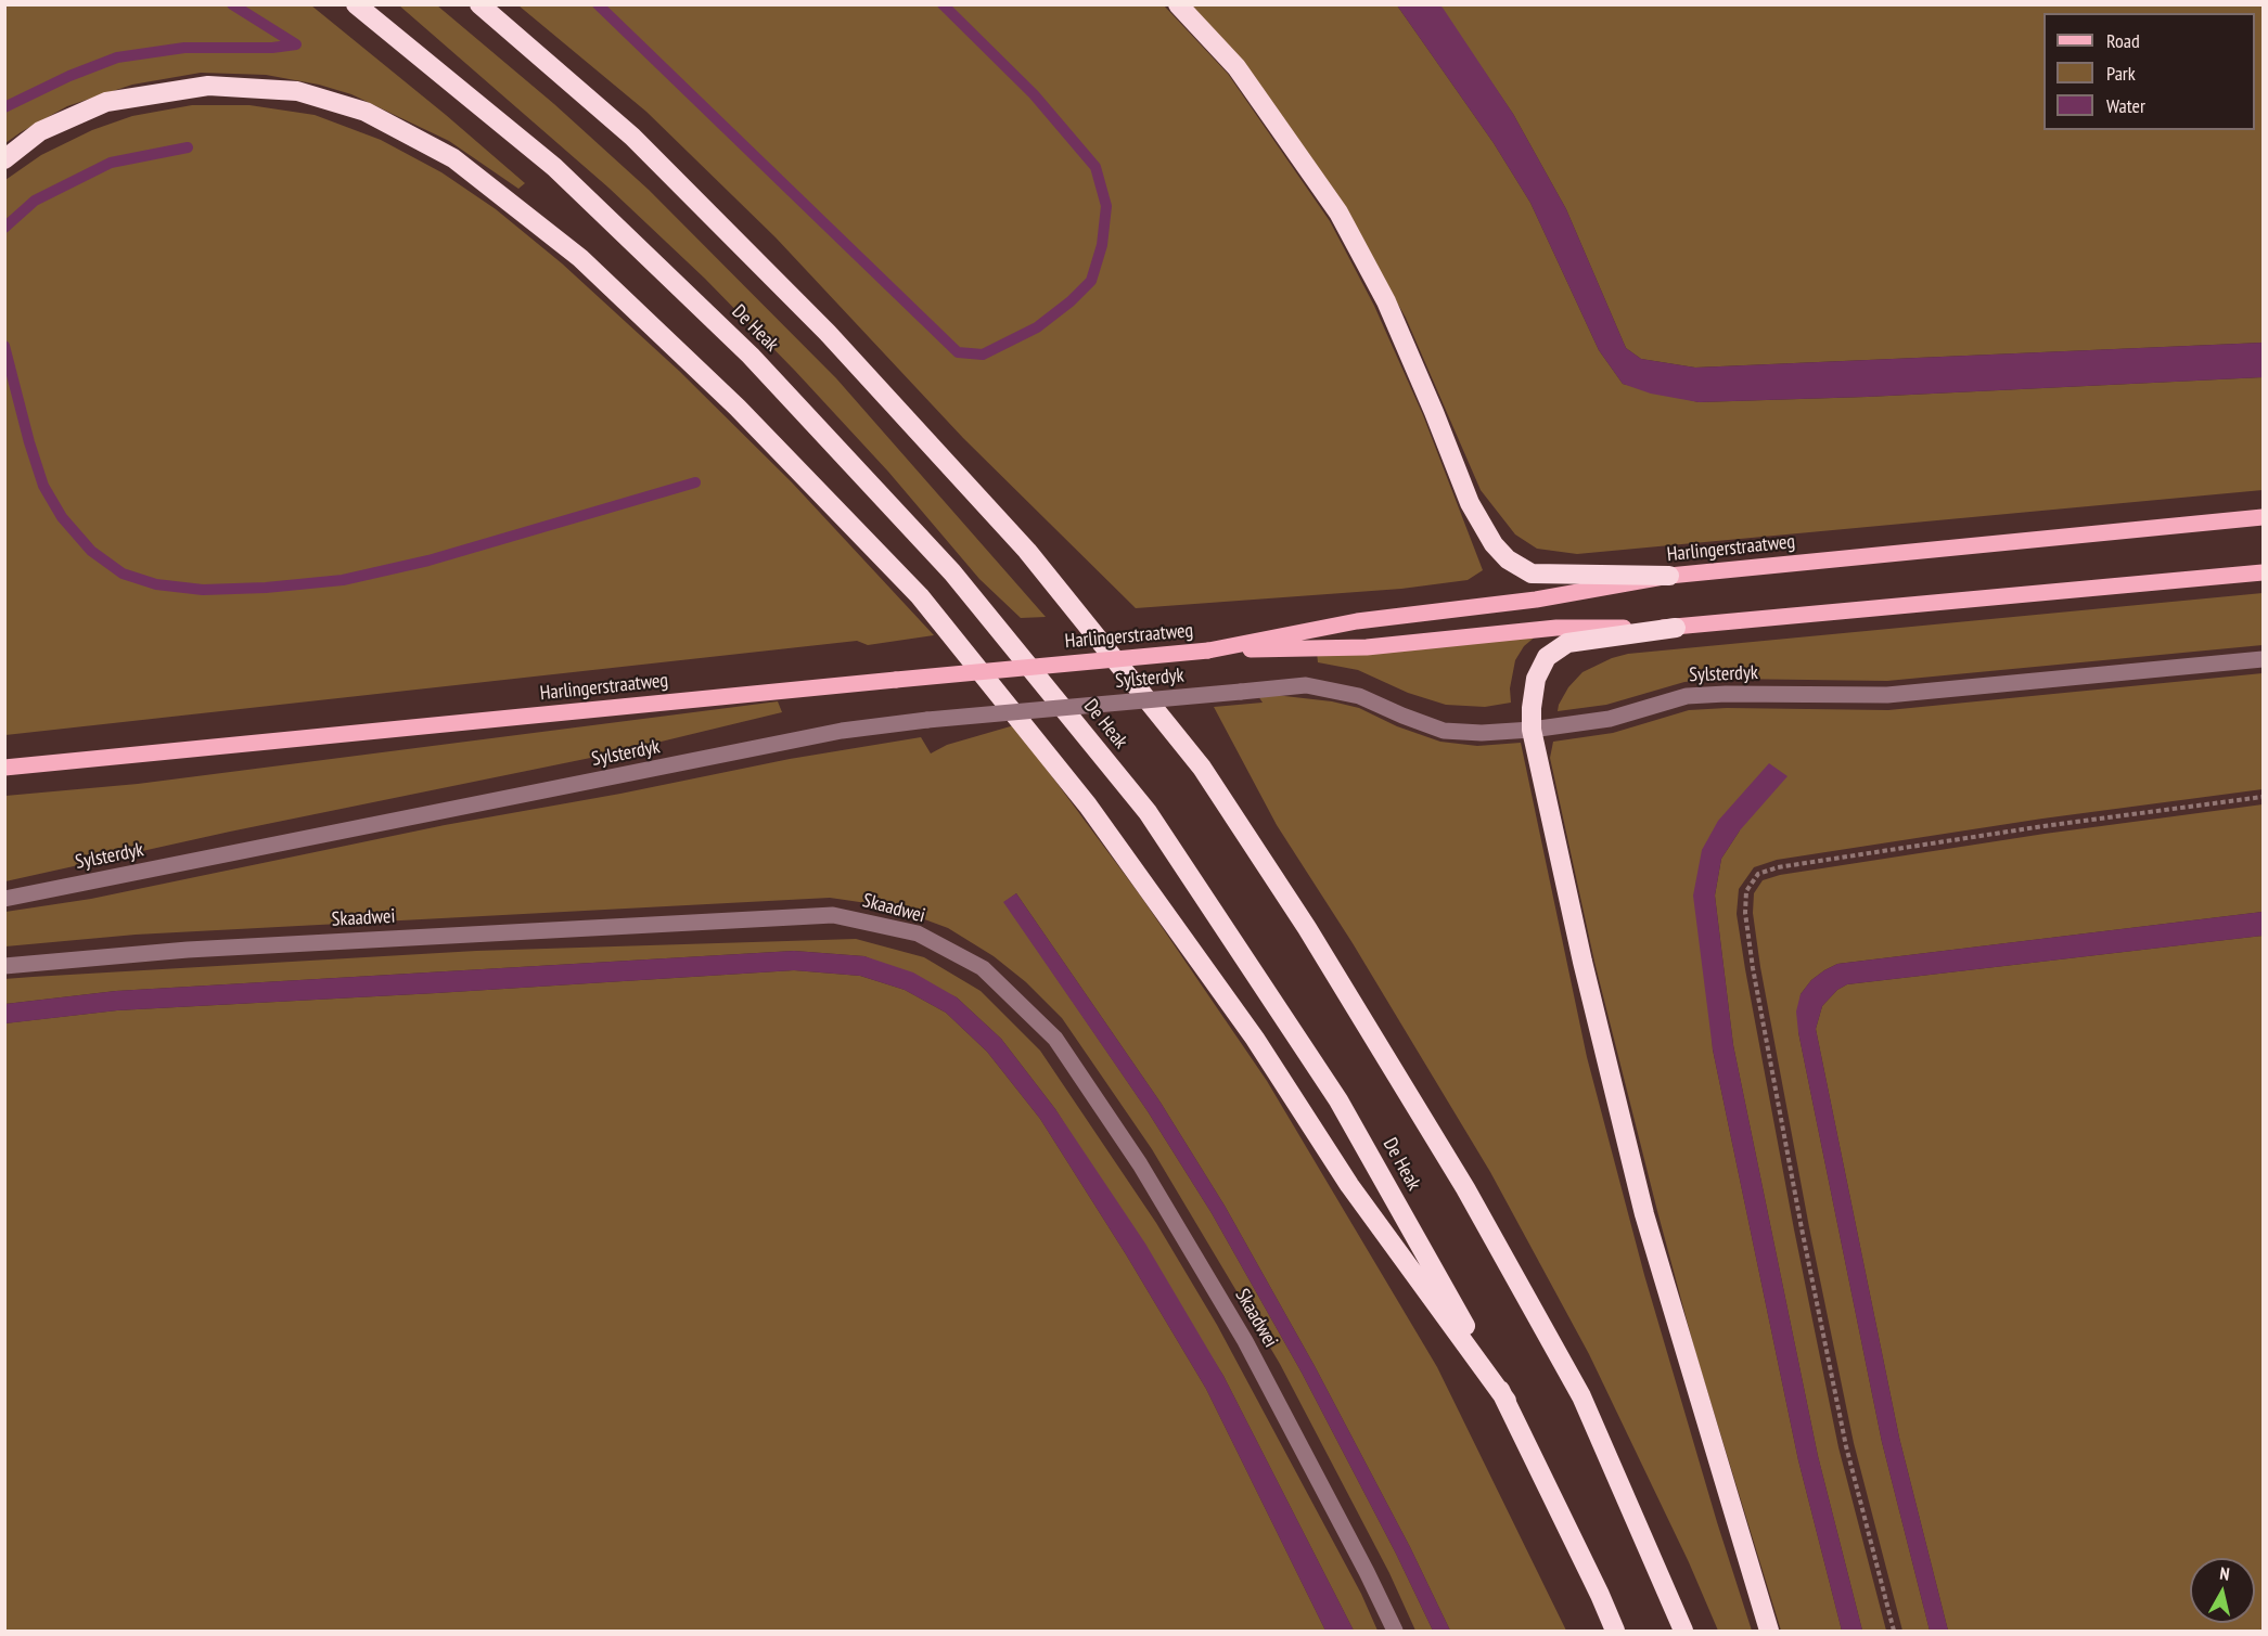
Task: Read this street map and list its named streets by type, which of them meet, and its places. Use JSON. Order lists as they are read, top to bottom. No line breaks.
{"streets":{"highway":["De Heak"],"main road":["Harlingerstraatweg"],"street":["Sylsterdyk","Skaadwei"]},"legend":["Road","Park","Water"],"north":"top"}
